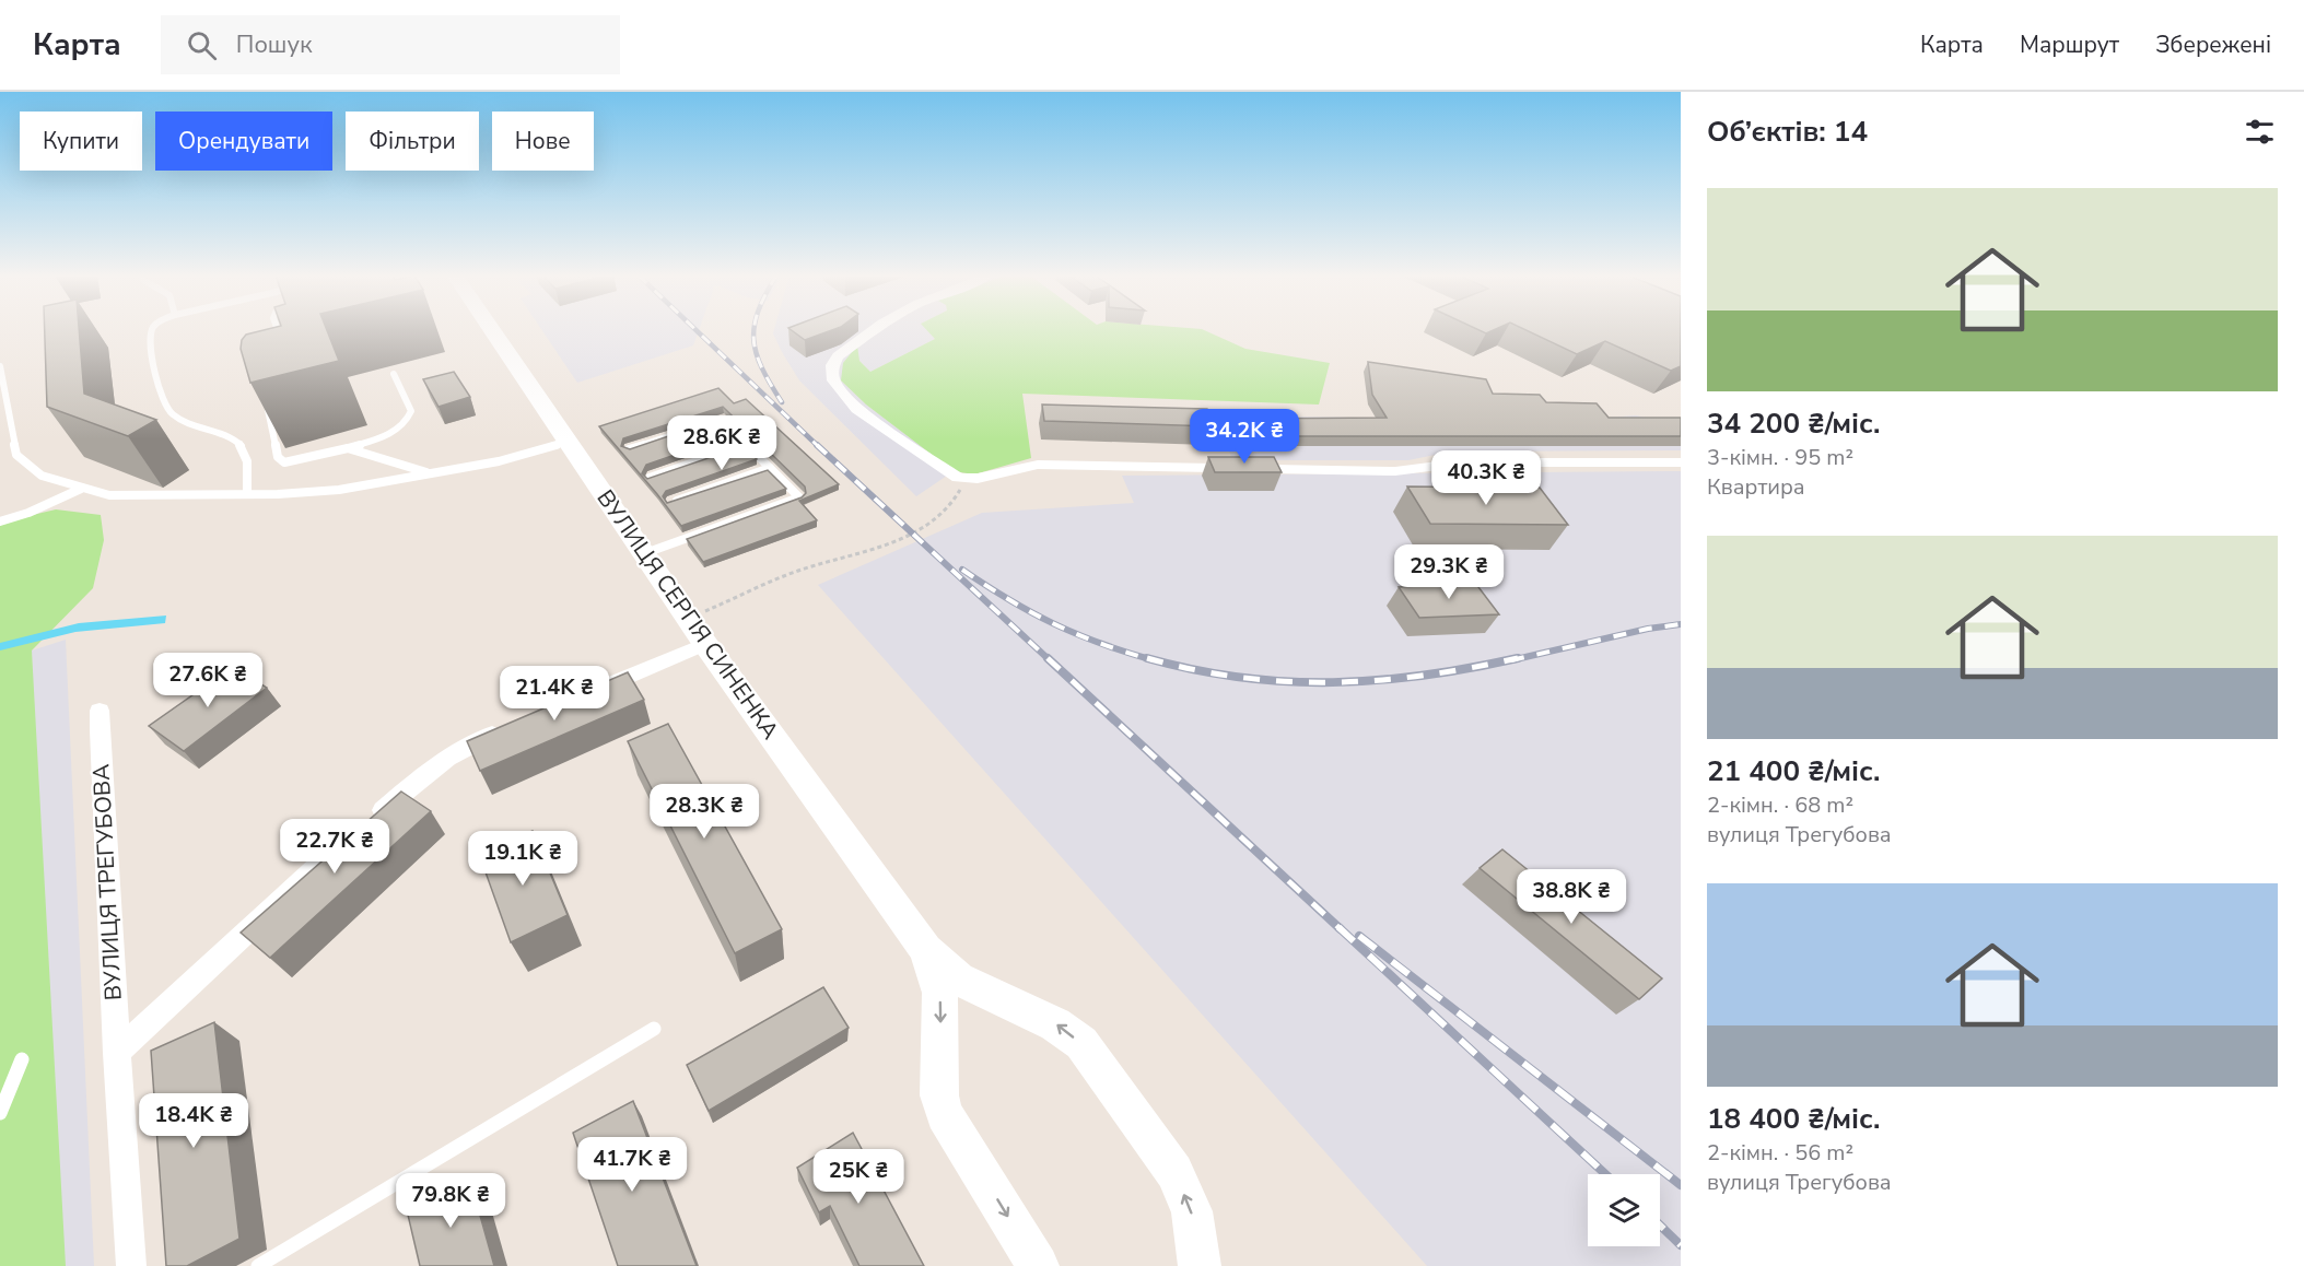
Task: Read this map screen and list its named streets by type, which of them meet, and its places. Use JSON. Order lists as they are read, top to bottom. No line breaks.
{"streets":{"street":["ВУЛИЦЯ СЕРГІЯ СИНЕНКА","ВУЛИЦЯ ТРЕГУБОВА"]},"page":{"header":"Карта","search":"Пошук","nav":["Карта","Маршрут","Збережені"],"heading":"Об’єктів: 14","chip":["Купити","Орендувати","Фільтри","Нове"],"list":[{"name":"34 200 ₴/міс.","note":"3-кімн. · 95 m² · Квартира"},{"name":"21 400 ₴/міс.","note":"2-кімн. · 68 m² · вулиця Трегубова"},{"name":"18 400 ₴/міс.","note":"2-кімн. · 56 m² · вулиця Трегубова"}],"price":["34.2K ₴","28.6K ₴","40.3K ₴","29.3K ₴","27.6K ₴","21.4K ₴","28.3K ₴","22.7K ₴","19.1K ₴","38.8K ₴","18.4K ₴","41.7K ₴","25K ₴","79.8K ₴"]}}
